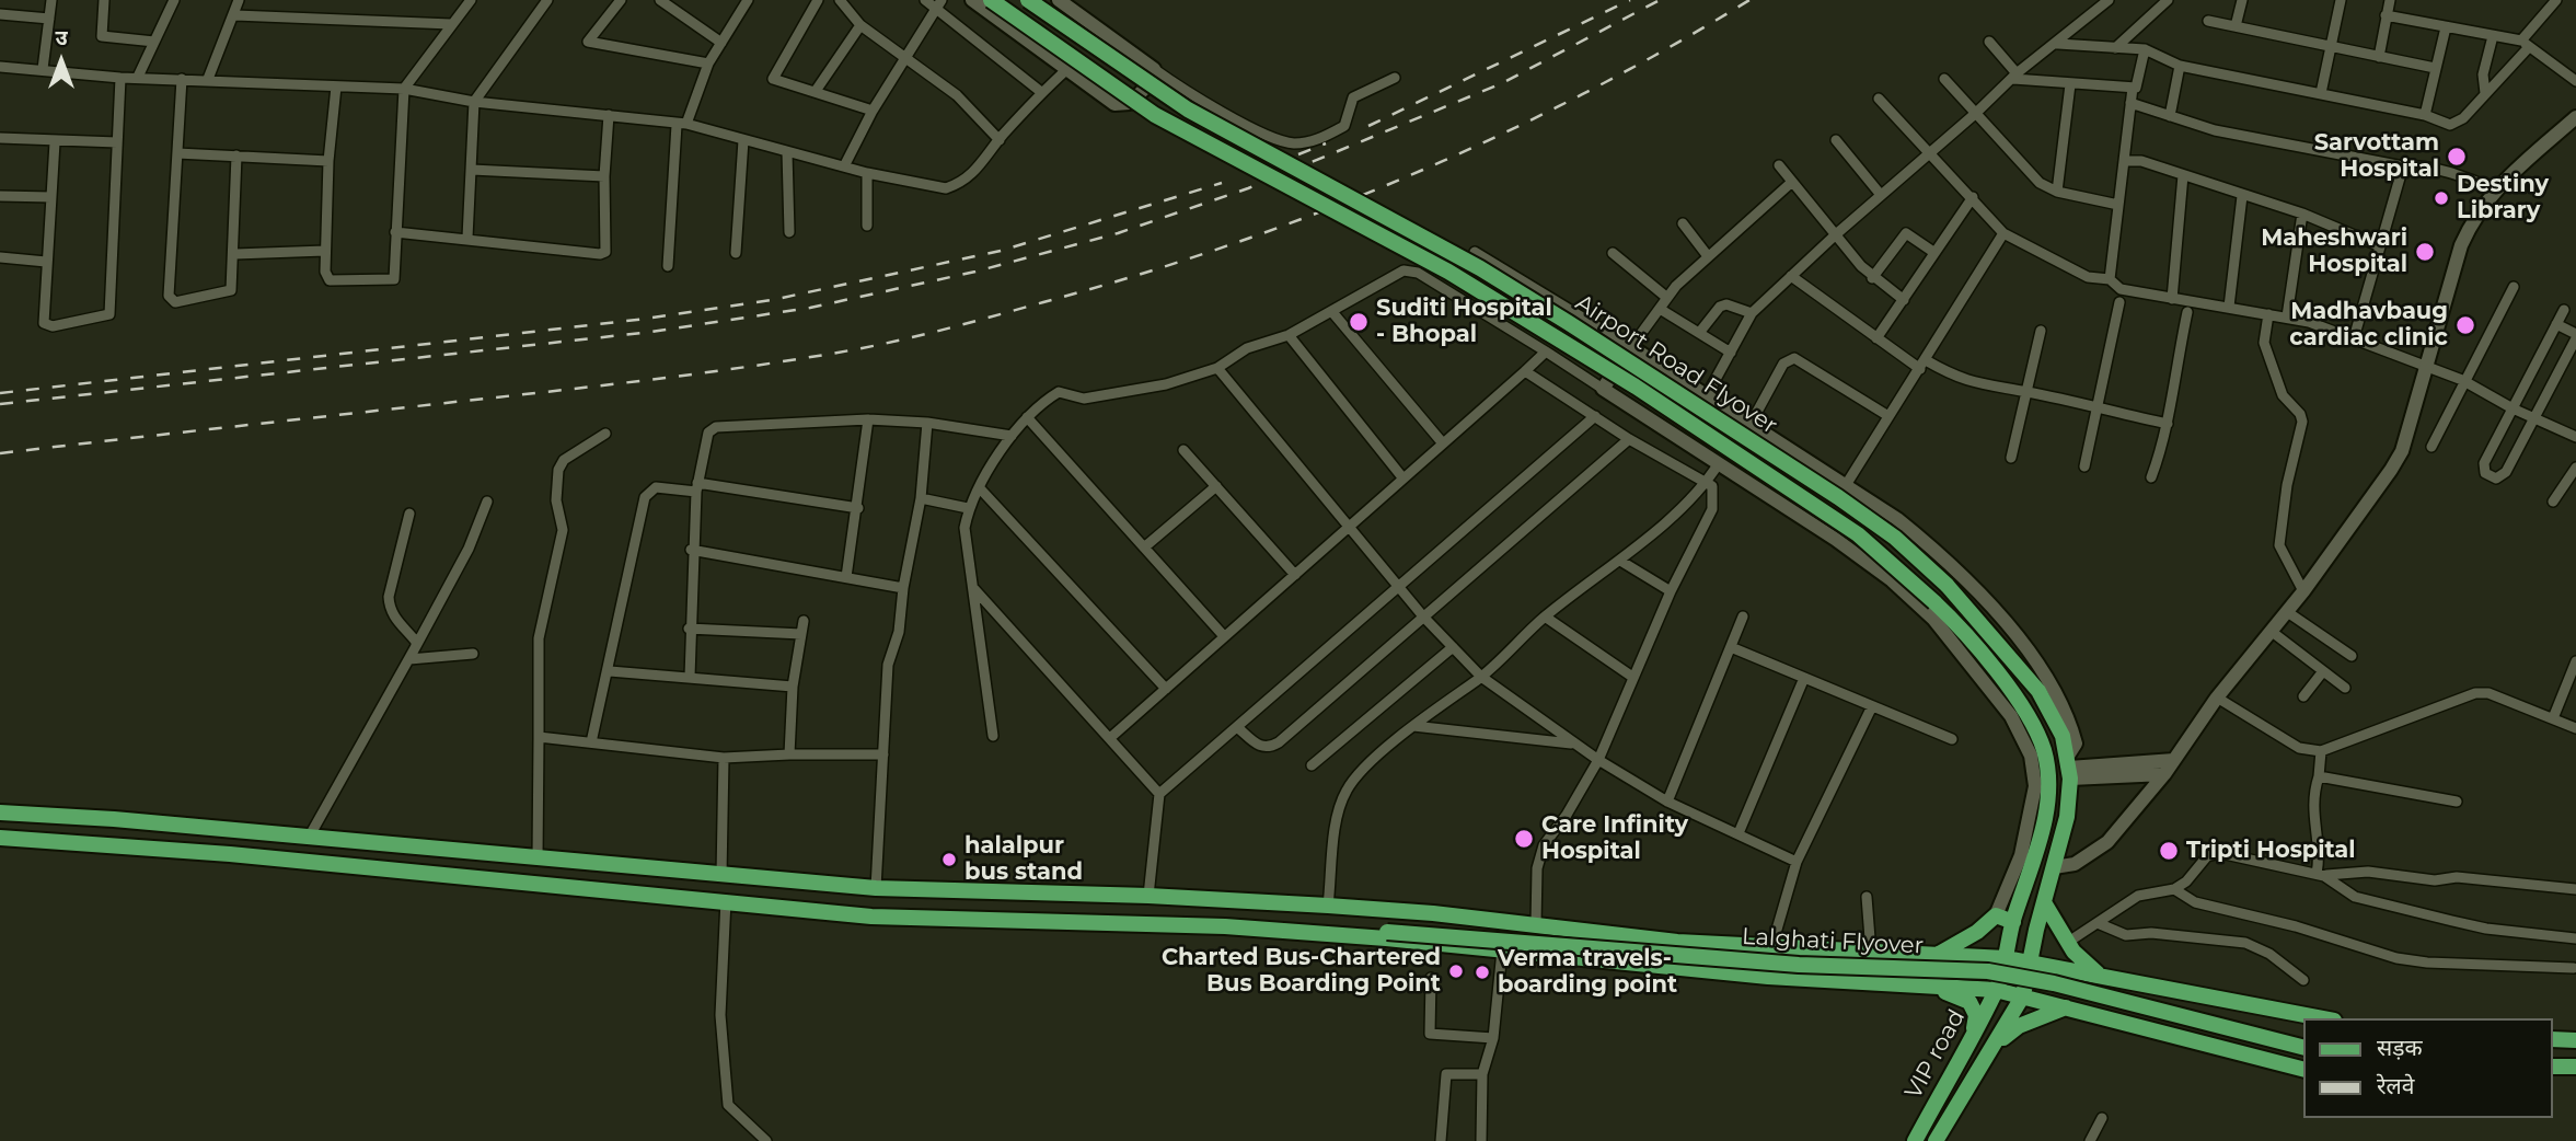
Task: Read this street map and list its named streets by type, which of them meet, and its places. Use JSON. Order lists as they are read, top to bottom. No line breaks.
{"streets":{"main road":["Airport Road Flyover","Lalghati Flyover","VIP road"]},"crossings":[["Airport Road Flyover","VIP road"]],"places":["Sarvottam Hospital","Destiny Library","Maheshwari Hospital","Suditi Hospital - Bhopal","Madhavbaug cardiac clinic","Care Infinity Hospital","Tripti Hospital","halalpur bus stand","Charted Bus-Chartered Bus Boarding Point","Verma travels- boarding point"],"legend":["सड़क","रेलवे"],"north":"top"}
